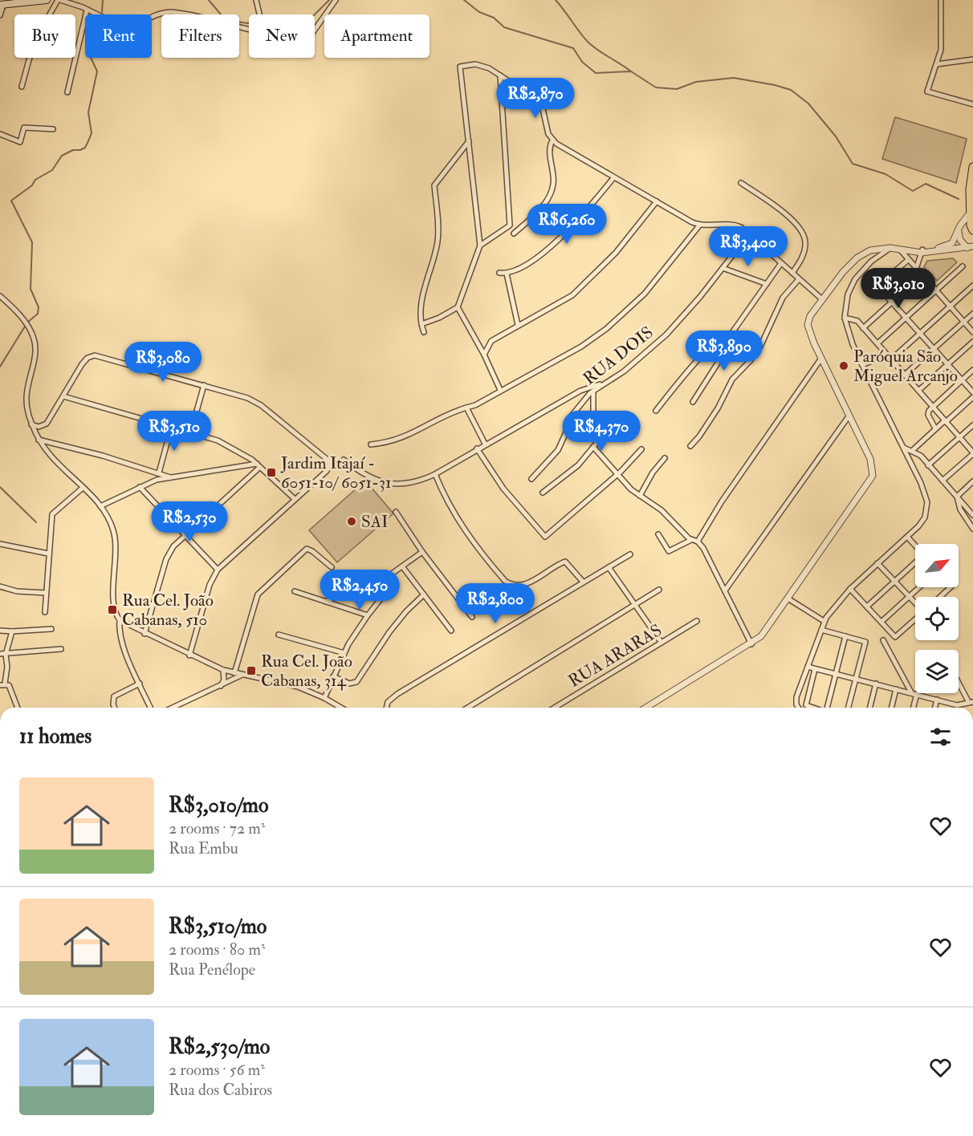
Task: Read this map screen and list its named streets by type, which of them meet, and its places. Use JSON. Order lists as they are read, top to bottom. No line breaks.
{"streets":{"street":["RUA DOIS","RUA ARARAS"]},"places":{"other":["Paróquia São Miguel Arcanjo","SAI"],"transit":["Jardim Itajaí - 6051-10/ 6051-31","Rua Cel. João Cabanas, 510","Rua Cel. João Cabanas, 314"]},"north":"top right","page":{"chip":["Buy","Rent","Filters","New","Apartment"],"price":["R$2,870","R$6,260","R$3,400","R$3,010","R$3,890","R$3,080","R$3,510","R$4,370","R$2,530","R$2,450","R$2,800"],"heading":"11 homes","list":[{"name":"R$3,010/mo","note":"2 rooms · 72 m² · Rua Embu"},{"name":"R$3,510/mo","note":"2 rooms · 80 m² · Rua Penélope"},{"name":"R$2,530/mo","note":"2 rooms · 56 m² · Rua dos Cabiros"}]}}
